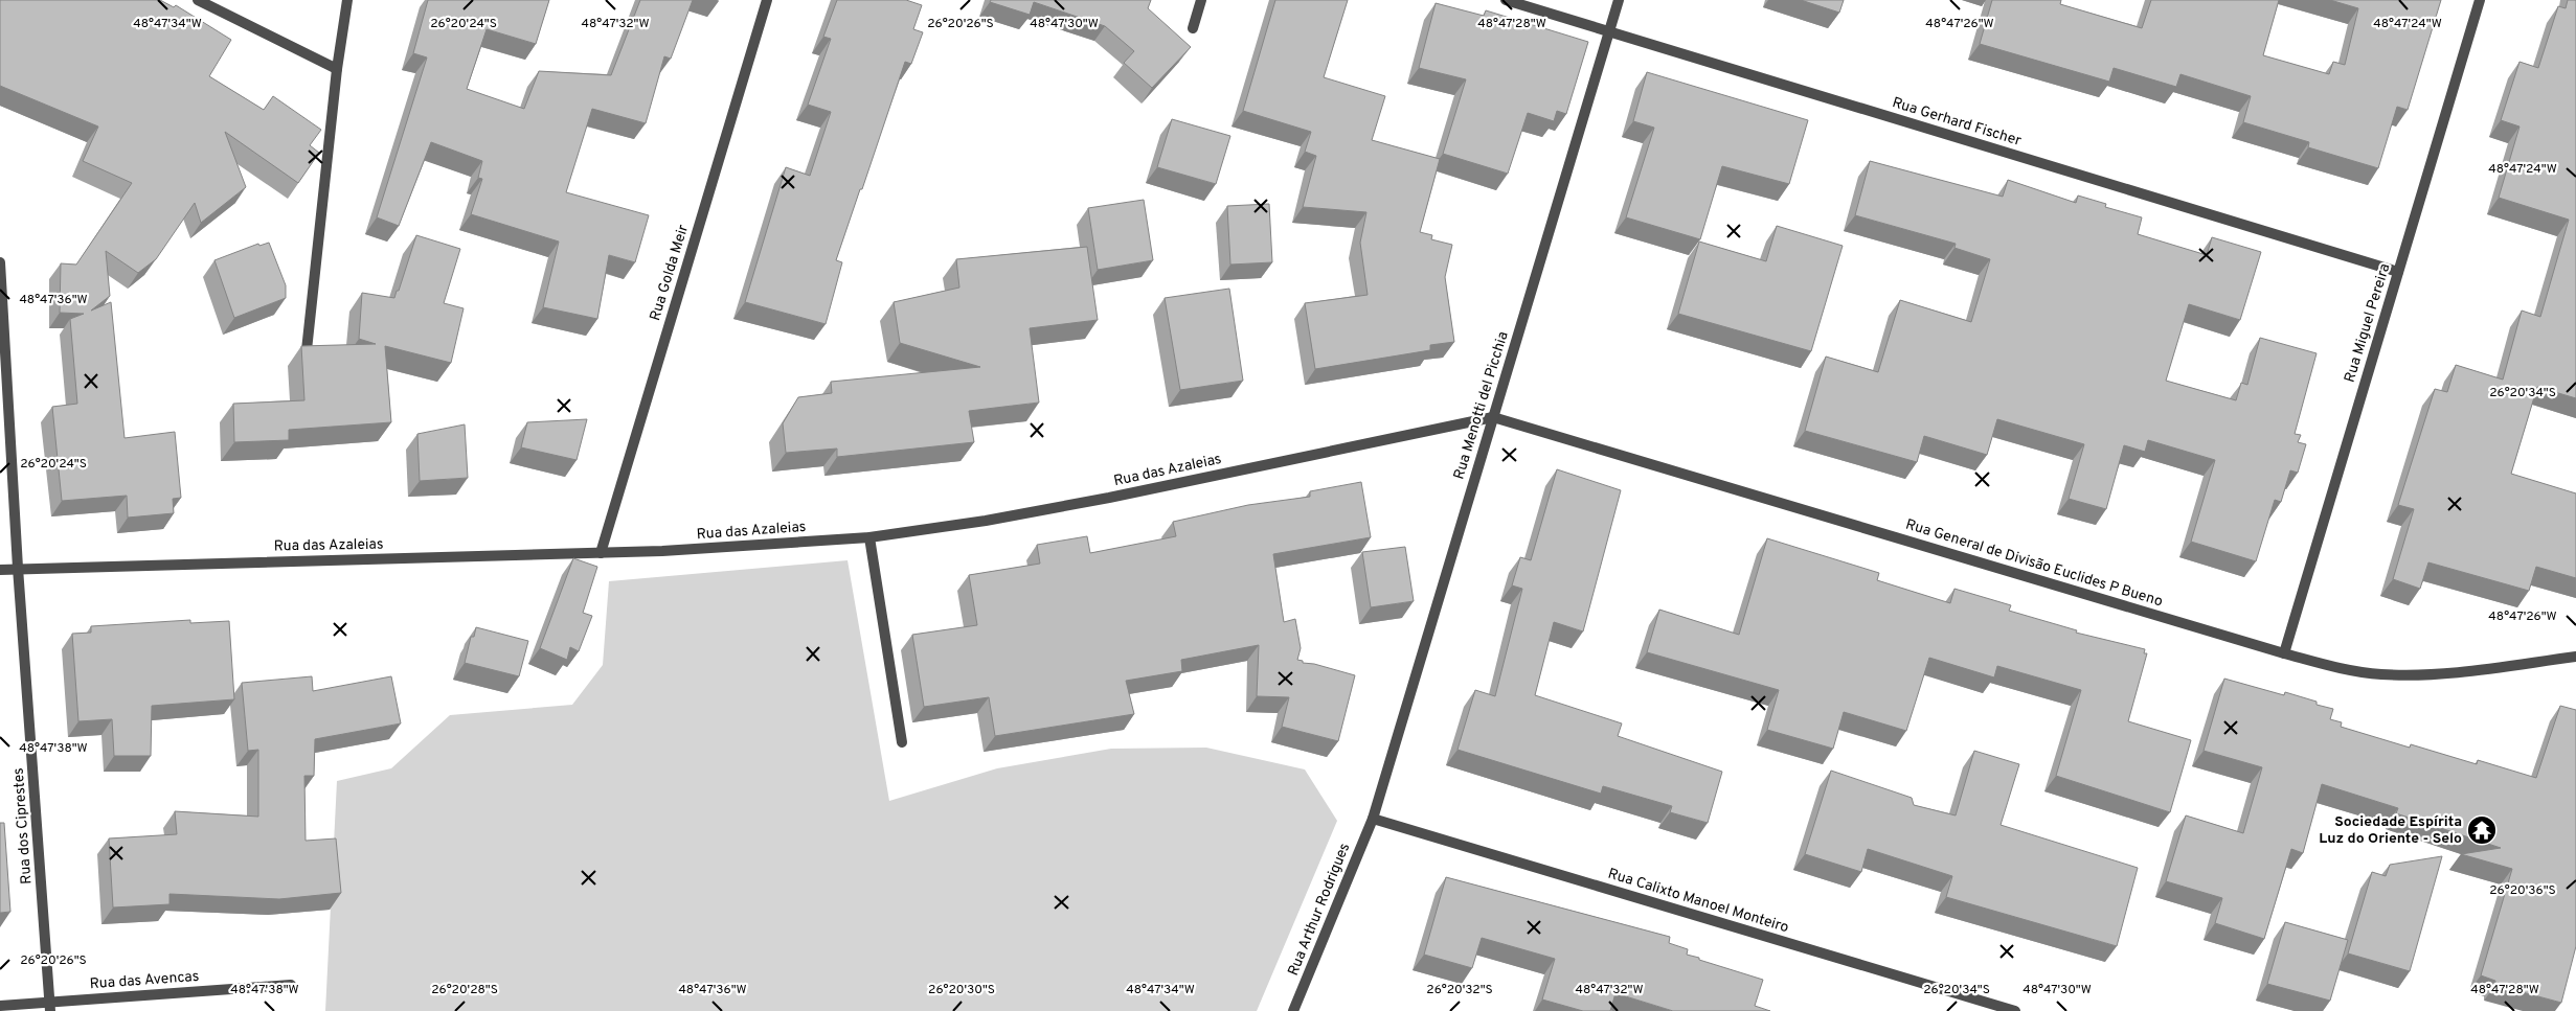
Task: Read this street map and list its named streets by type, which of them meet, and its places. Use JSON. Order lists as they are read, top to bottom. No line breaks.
{"streets":{"street":["Rua Gerhard Fischer","Rua Golda Meir","Rua Miguel Pereira","Rua Menotti del Picchia","Rua das Azaleias","Rua General de Divisão Euclides P Bueno","Rua dos Ciprestes","Rua Calixto Manoel Monteiro","Rua Arthur Rodrigues","Rua das Avencas"]},"crossings":[["Rua Gerhard Fischer","Rua Miguel Pereira"],["Rua Gerhard Fischer","Rua Menotti del Picchia"],["Rua Golda Meir","Rua das Azaleias"],["Rua Miguel Pereira","Rua General de Divisão Euclides P Bueno"],["Rua Menotti del Picchia","Rua das Azaleias"],["Rua Menotti del Picchia","Rua General de Divisão Euclides P Bueno"],["Rua Menotti del Picchia","Rua Calixto Manoel Monteiro"],["Rua Menotti del Picchia","Rua Arthur Rodrigues"],["Rua das Azaleias","Rua General de Divisão Euclides P Bueno"],["Rua das Azaleias","Rua dos Ciprestes"],["Rua dos Ciprestes","Rua das Avencas"],["Rua Calixto Manoel Monteiro","Rua Arthur Rodrigues"]],"places":{"temple":["Sociedade Espírita Luz do Oriente - Selo"]},"coordinates":["48°47'24\"W","48°47'34\"W","26°20'24\"S","48°47'32\"W","48°47'30\"W","48°47'28\"W","48°47'26\"W","26°20'26\"S","48°47'36\"W","26°20'34\"S","48°47'38\"W","26°20'36\"S","26°20'28\"S","26°20'30\"S","26°20'32\"S"]}
